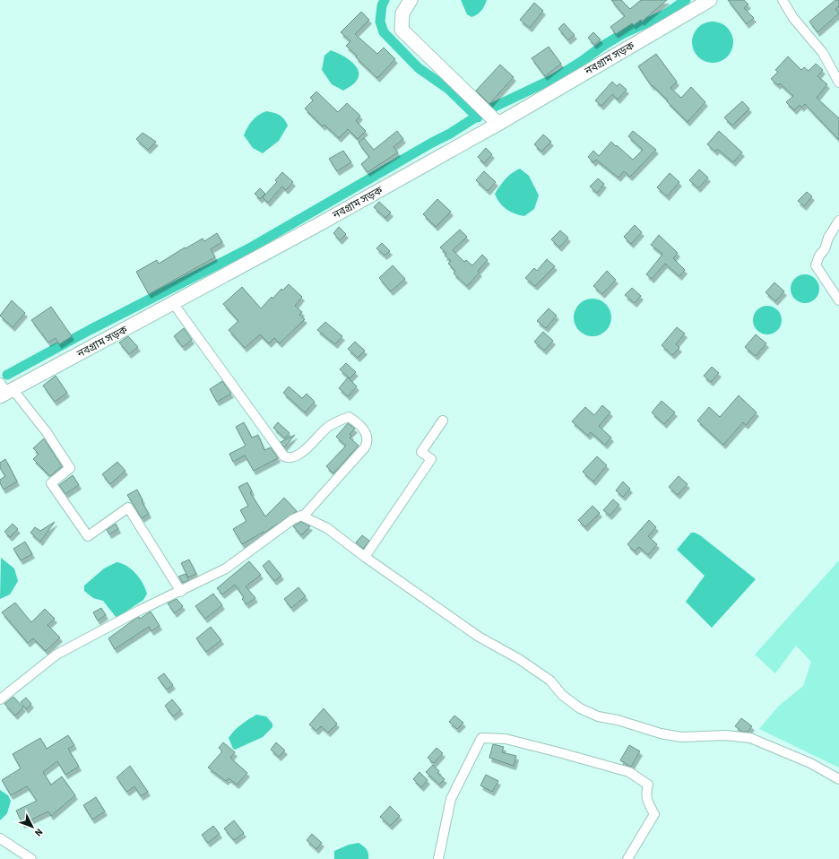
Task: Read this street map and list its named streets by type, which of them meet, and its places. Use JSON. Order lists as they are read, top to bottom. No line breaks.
{"streets":{"main road":["নবগ্রাম সড়ক"]},"north":"bottom right"}
